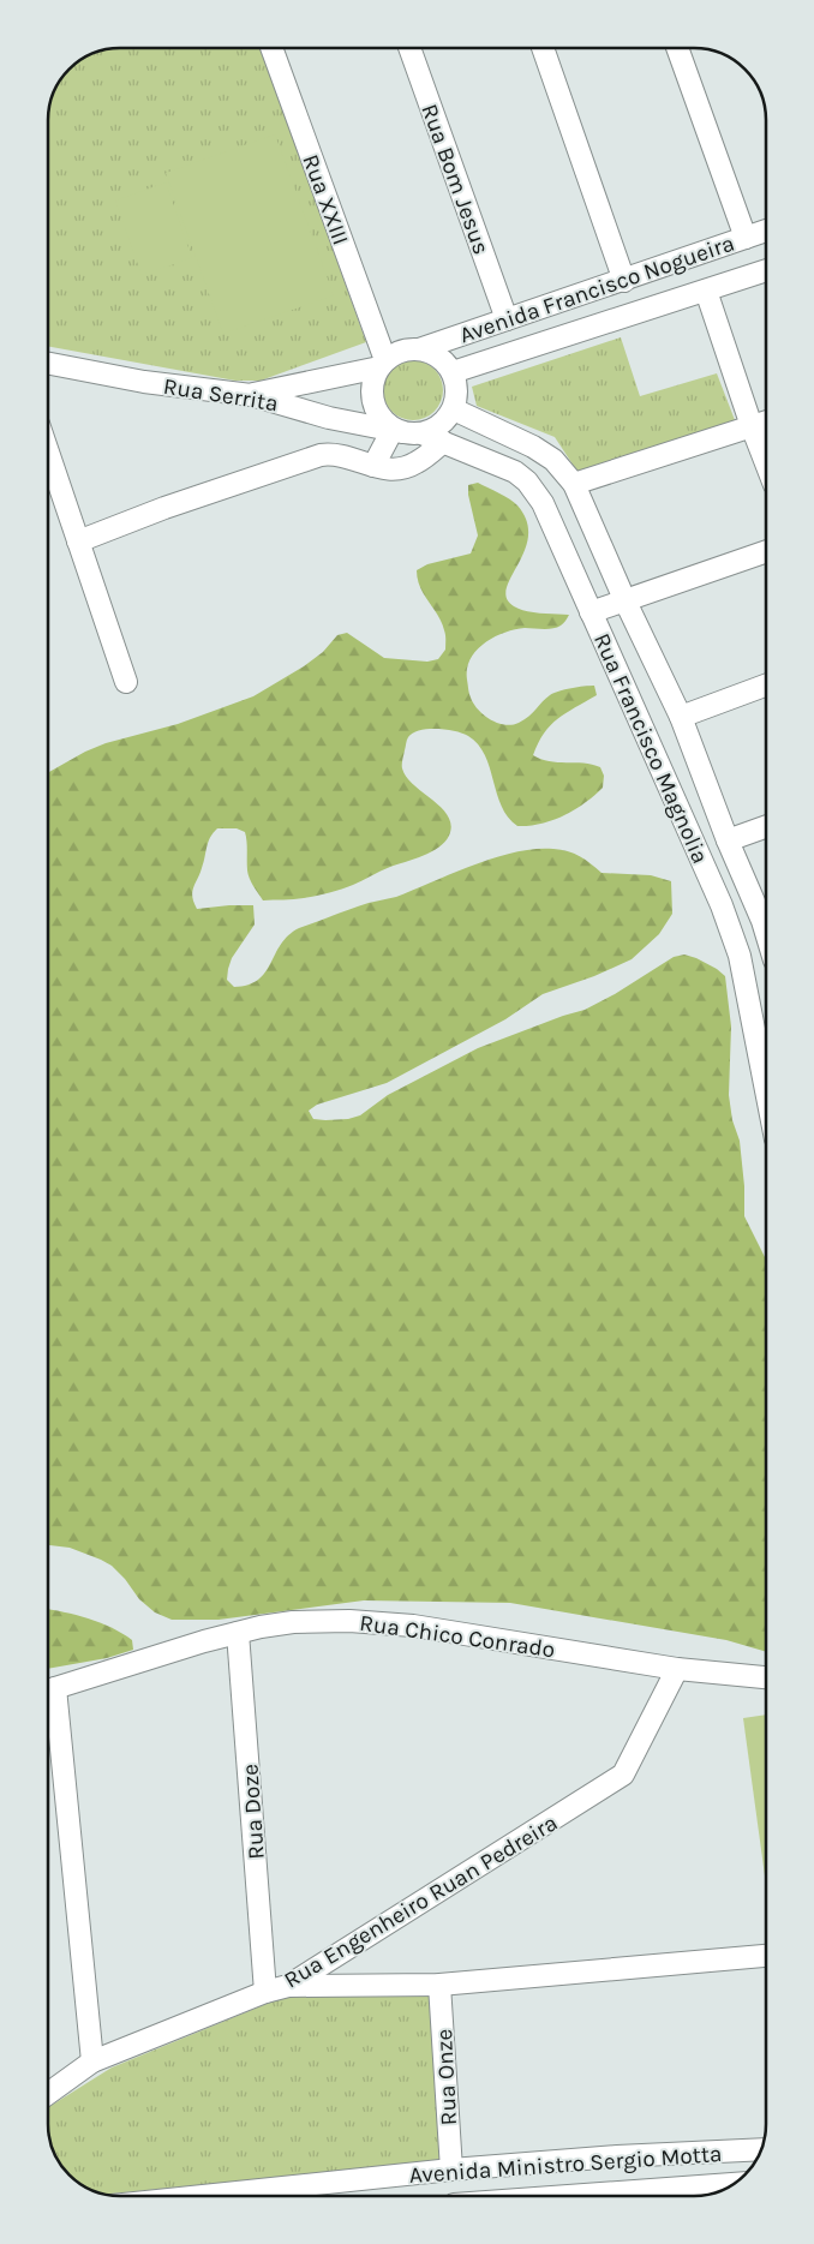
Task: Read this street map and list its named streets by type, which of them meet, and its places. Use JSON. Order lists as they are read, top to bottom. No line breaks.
{"streets":{"street":["Rua Bom Jesus","Rua XXIII","Avenida Francisco Nogueira","Rua Serrita","Rua Francisco Magnolia","Rua Chico Conrado","Rua Doze","Rua Engenheiro Ruan Pedreira","Rua Onze","Avenida Ministro Sergio Motta"]},"crossings":[["Rua Bom Jesus","Avenida Francisco Nogueira"],["Rua XXIII","Avenida Francisco Nogueira"],["Rua XXIII","Rua Serrita"],["Rua XXIII","Rua Francisco Magnolia"],["Avenida Francisco Nogueira","Rua Serrita"],["Avenida Francisco Nogueira","Rua Francisco Magnolia"],["Rua Serrita","Rua Francisco Magnolia"],["Rua Chico Conrado","Rua Doze"],["Rua Chico Conrado","Rua Engenheiro Ruan Pedreira"],["Rua Doze","Rua Engenheiro Ruan Pedreira"],["Rua Onze","Avenida Ministro Sergio Motta"]]}
